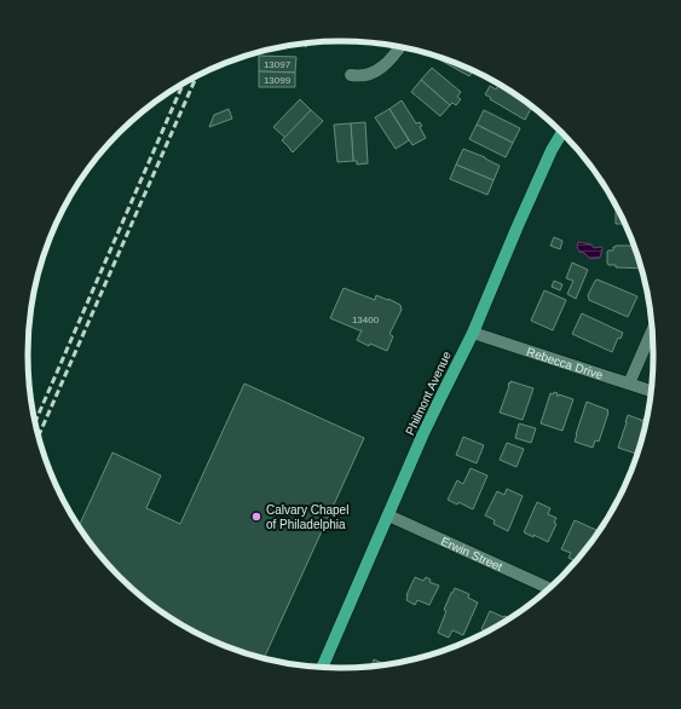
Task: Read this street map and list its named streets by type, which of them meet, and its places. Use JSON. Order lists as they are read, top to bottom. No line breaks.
{"streets":{"main road":["Philmont Avenue"],"street":["Rebecca Drive","Erwin Street"]},"crossings":[["Rebecca Drive","Philmont Avenue"],["Philmont Avenue","Erwin Street"]],"places":["Calvary Chapel of Philadelphia"],"house_numbers":["13097","13099","13400"]}
